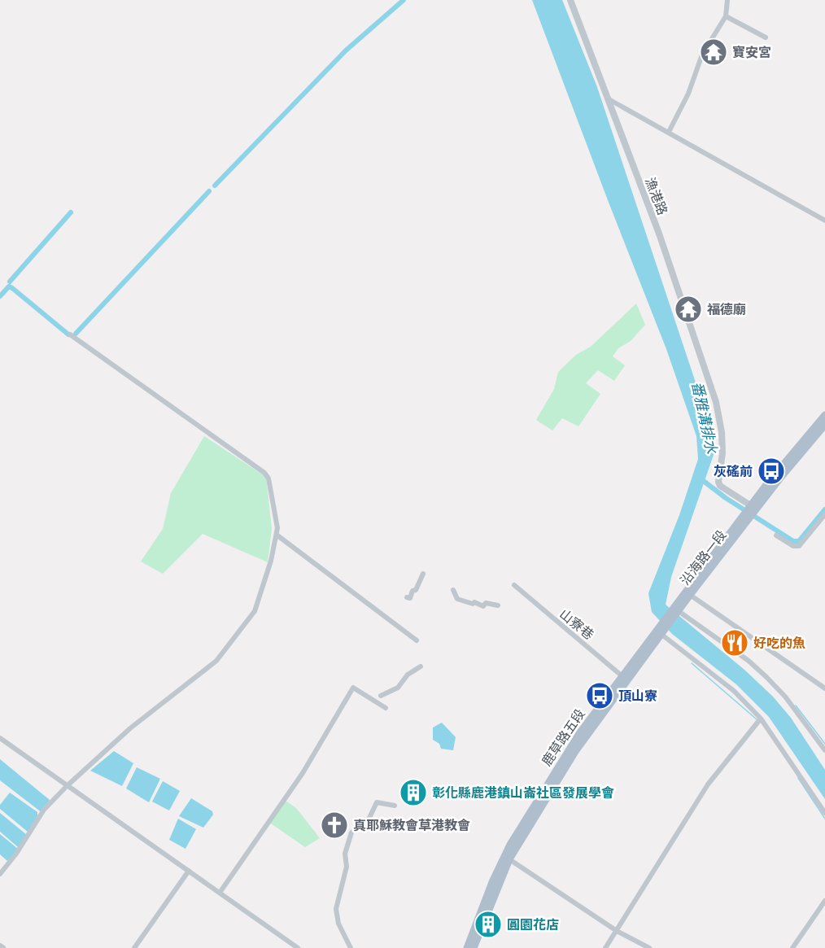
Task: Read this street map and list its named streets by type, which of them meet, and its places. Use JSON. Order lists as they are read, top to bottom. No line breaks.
{"streets":{"main road":["沿海路一段","鹿草路五段"],"street":["漁港路","山寮巷"]},"crossings":[["沿海路一段","鹿草路五段"],["山寮巷","鹿草路五段"]],"water":["番雅溝排水"],"places":{"temple":["寶安宮","福德廟"],"bus stop":["灰磘前","頂山寮"],"restaurant":["好吃的魚"],"building":["彰化縣鹿港鎮山崙社區發展學會","圓園花店"],"church":["真耶穌教會草港教會"]}}
